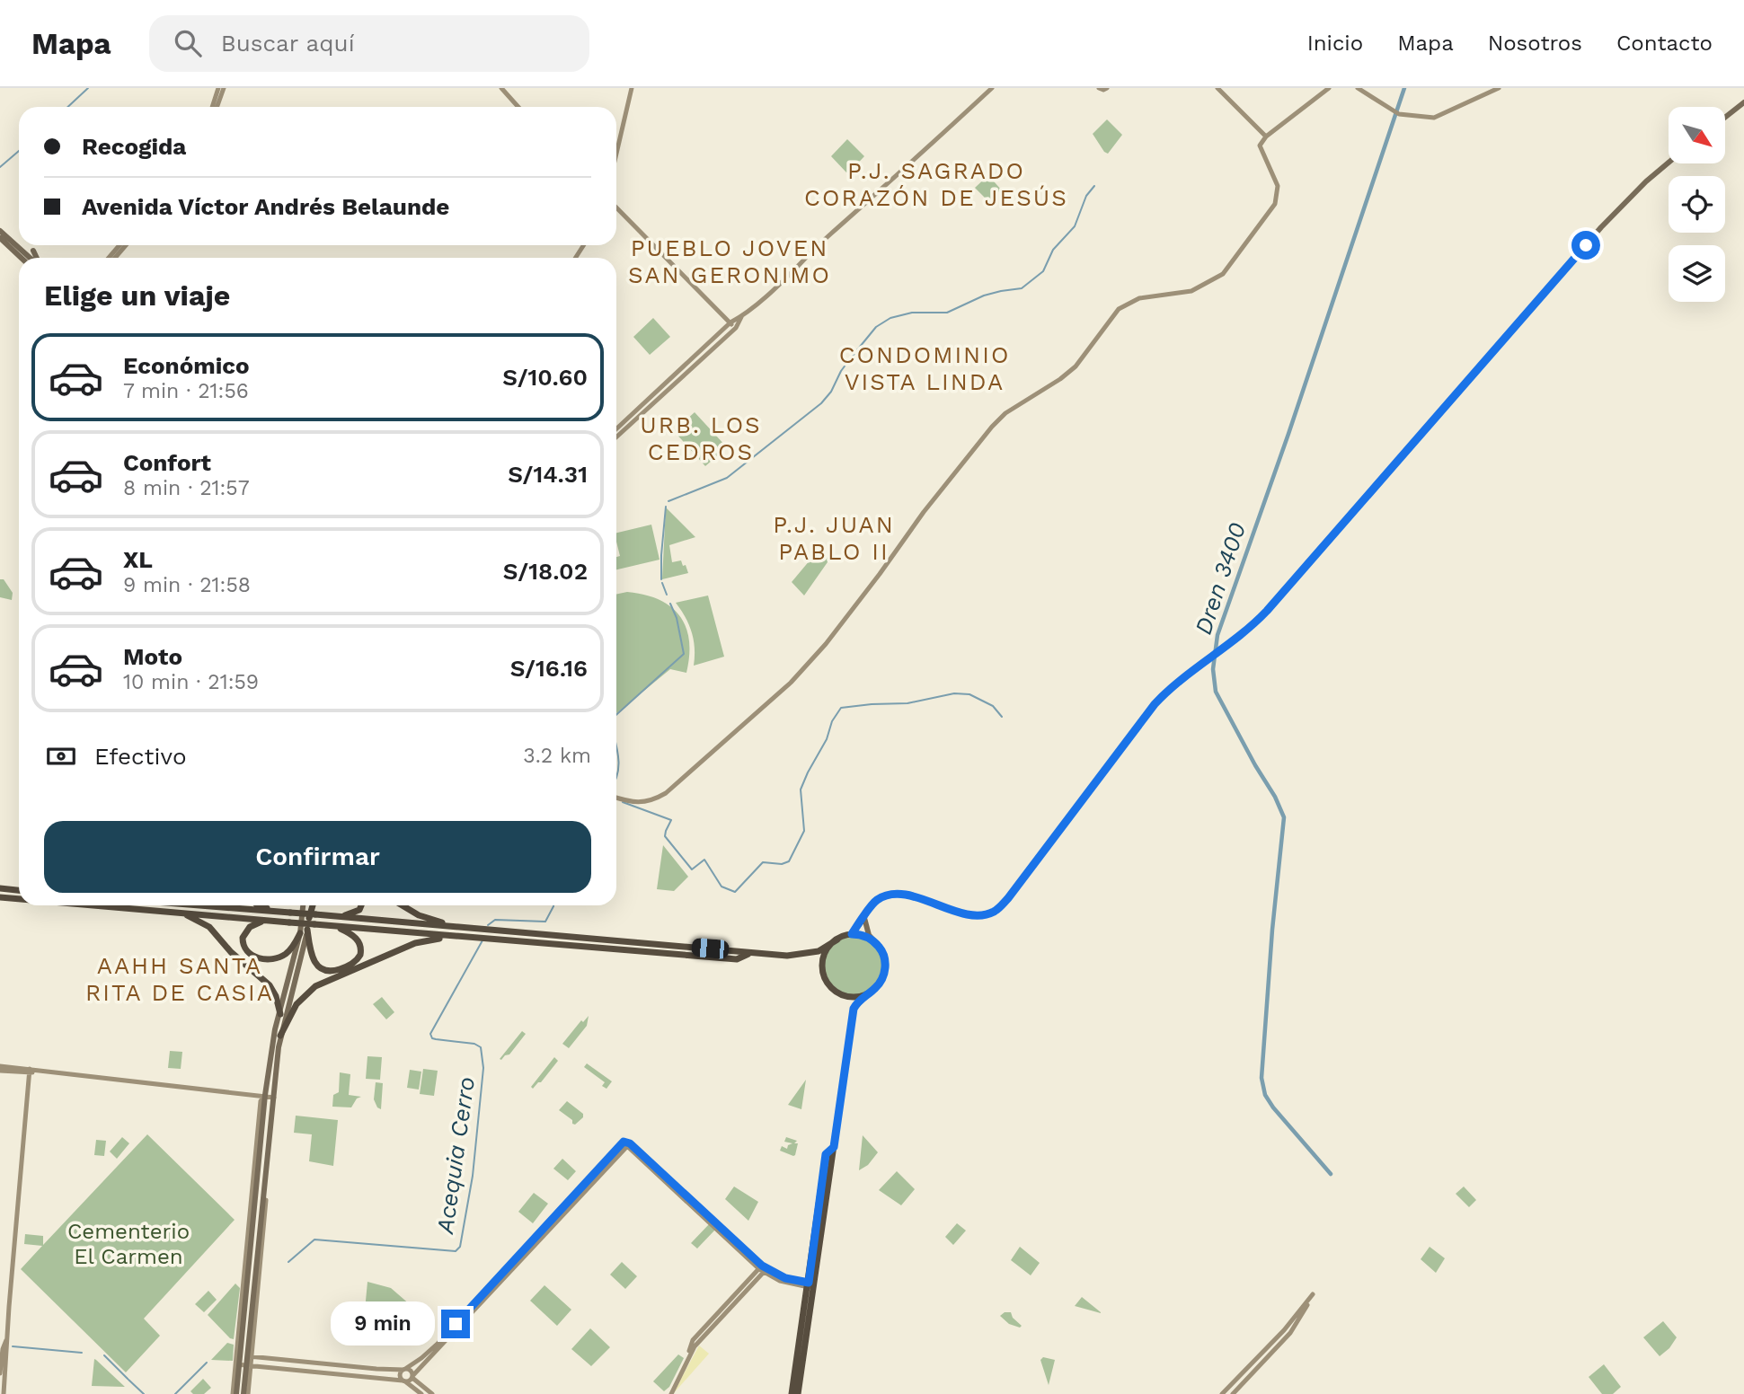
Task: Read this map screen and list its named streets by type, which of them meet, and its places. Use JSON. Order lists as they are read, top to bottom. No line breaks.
{"districts":["P.J. SAGRADO CORAZÓN DE JESÚS","PUEBLO JOVEN SAN GERONIMO","CONDOMINIO VISTA LINDA","URB. LOS CEDROS","P.J. JUAN PABLO II","AAHH SANTA RITA DE CASIA"],"water":["Dren 3400","Acequia Cerro"],"parks":["Cementerio El Carmen"],"north":"bottom right","page":{"header":"Mapa","search":"Buscar aquí","nav":["Inicio","Mapa","Nosotros","Contacto"],"banner":["Recogida","Avenida Víctor Andrés Belaunde"],"heading":"Elige un viaje","list":[{"name":"Económico","note":"7 min · 21:56","value":"S/10.60"},{"name":"Confort","note":"8 min · 21:57","value":"S/14.31"},{"name":"XL","note":"9 min · 21:58","value":"S/18.02"},{"name":"Moto","note":"10 min · 21:59","value":"S/16.16"}],"pay":["Efectivo","3.2 km"],"buttons":"Confirmar","bubble":"9 min"}}
